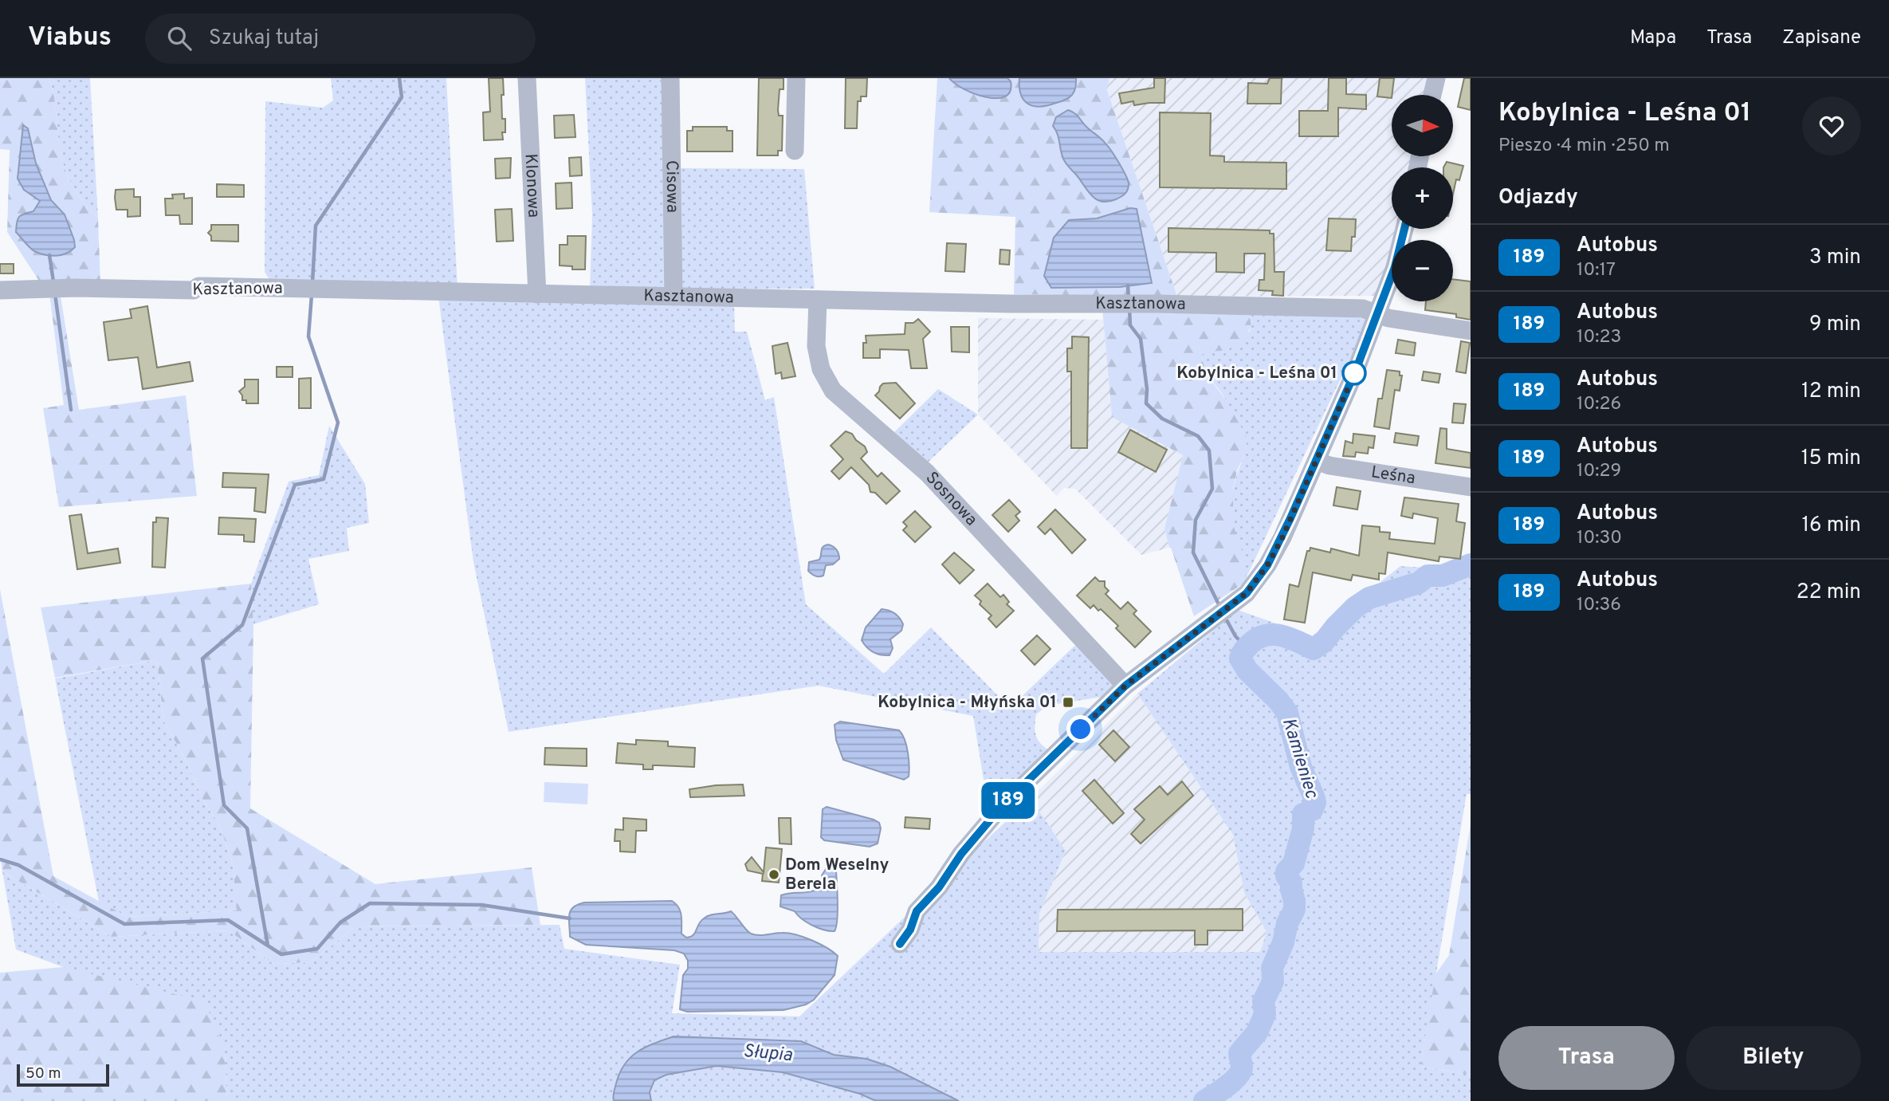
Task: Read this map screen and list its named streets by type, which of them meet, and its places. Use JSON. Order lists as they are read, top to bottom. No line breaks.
{"streets":{"street":["Klonowa","Cisowa","Kasztanowa","Leśna","Sosnowa"]},"crossings":[["Klonowa","Kasztanowa"],["Cisowa","Kasztanowa"],["Kasztanowa","Sosnowa"]],"water":["Kamieniec","Słupia"],"places":{"other":["Kobylnica - Leśna 01","Dom Weselny Berela"],"transit":["Kobylnica - Młyńska 01"]},"lines":["bus line 189"],"scale_bar":"50 m","north":"right","page":{"header":"Viabus","search":"Szukaj tutaj","nav":["Mapa","Trasa","Zapisane"],"on_map":"189","heading":[["Kobylnica - Leśna 01","Pieszo · 4 min · 250 m"],"Odjazdy"],"map_buttons":["+","−"],"list":[{"mark":"189","name":"Autobus","note":"10:17","value":"3 min"},{"mark":"189","name":"Autobus","note":"10:23","value":"9 min"},{"mark":"189","name":"Autobus","note":"10:26","value":"12 min"},{"mark":"189","name":"Autobus","note":"10:29","value":"15 min"},{"mark":"189","name":"Autobus","note":"10:30","value":"16 min"},{"mark":"189","name":"Autobus","note":"10:36","value":"22 min"}],"buttons":["Trasa","Bilety"],"scale":"50 m"}}
